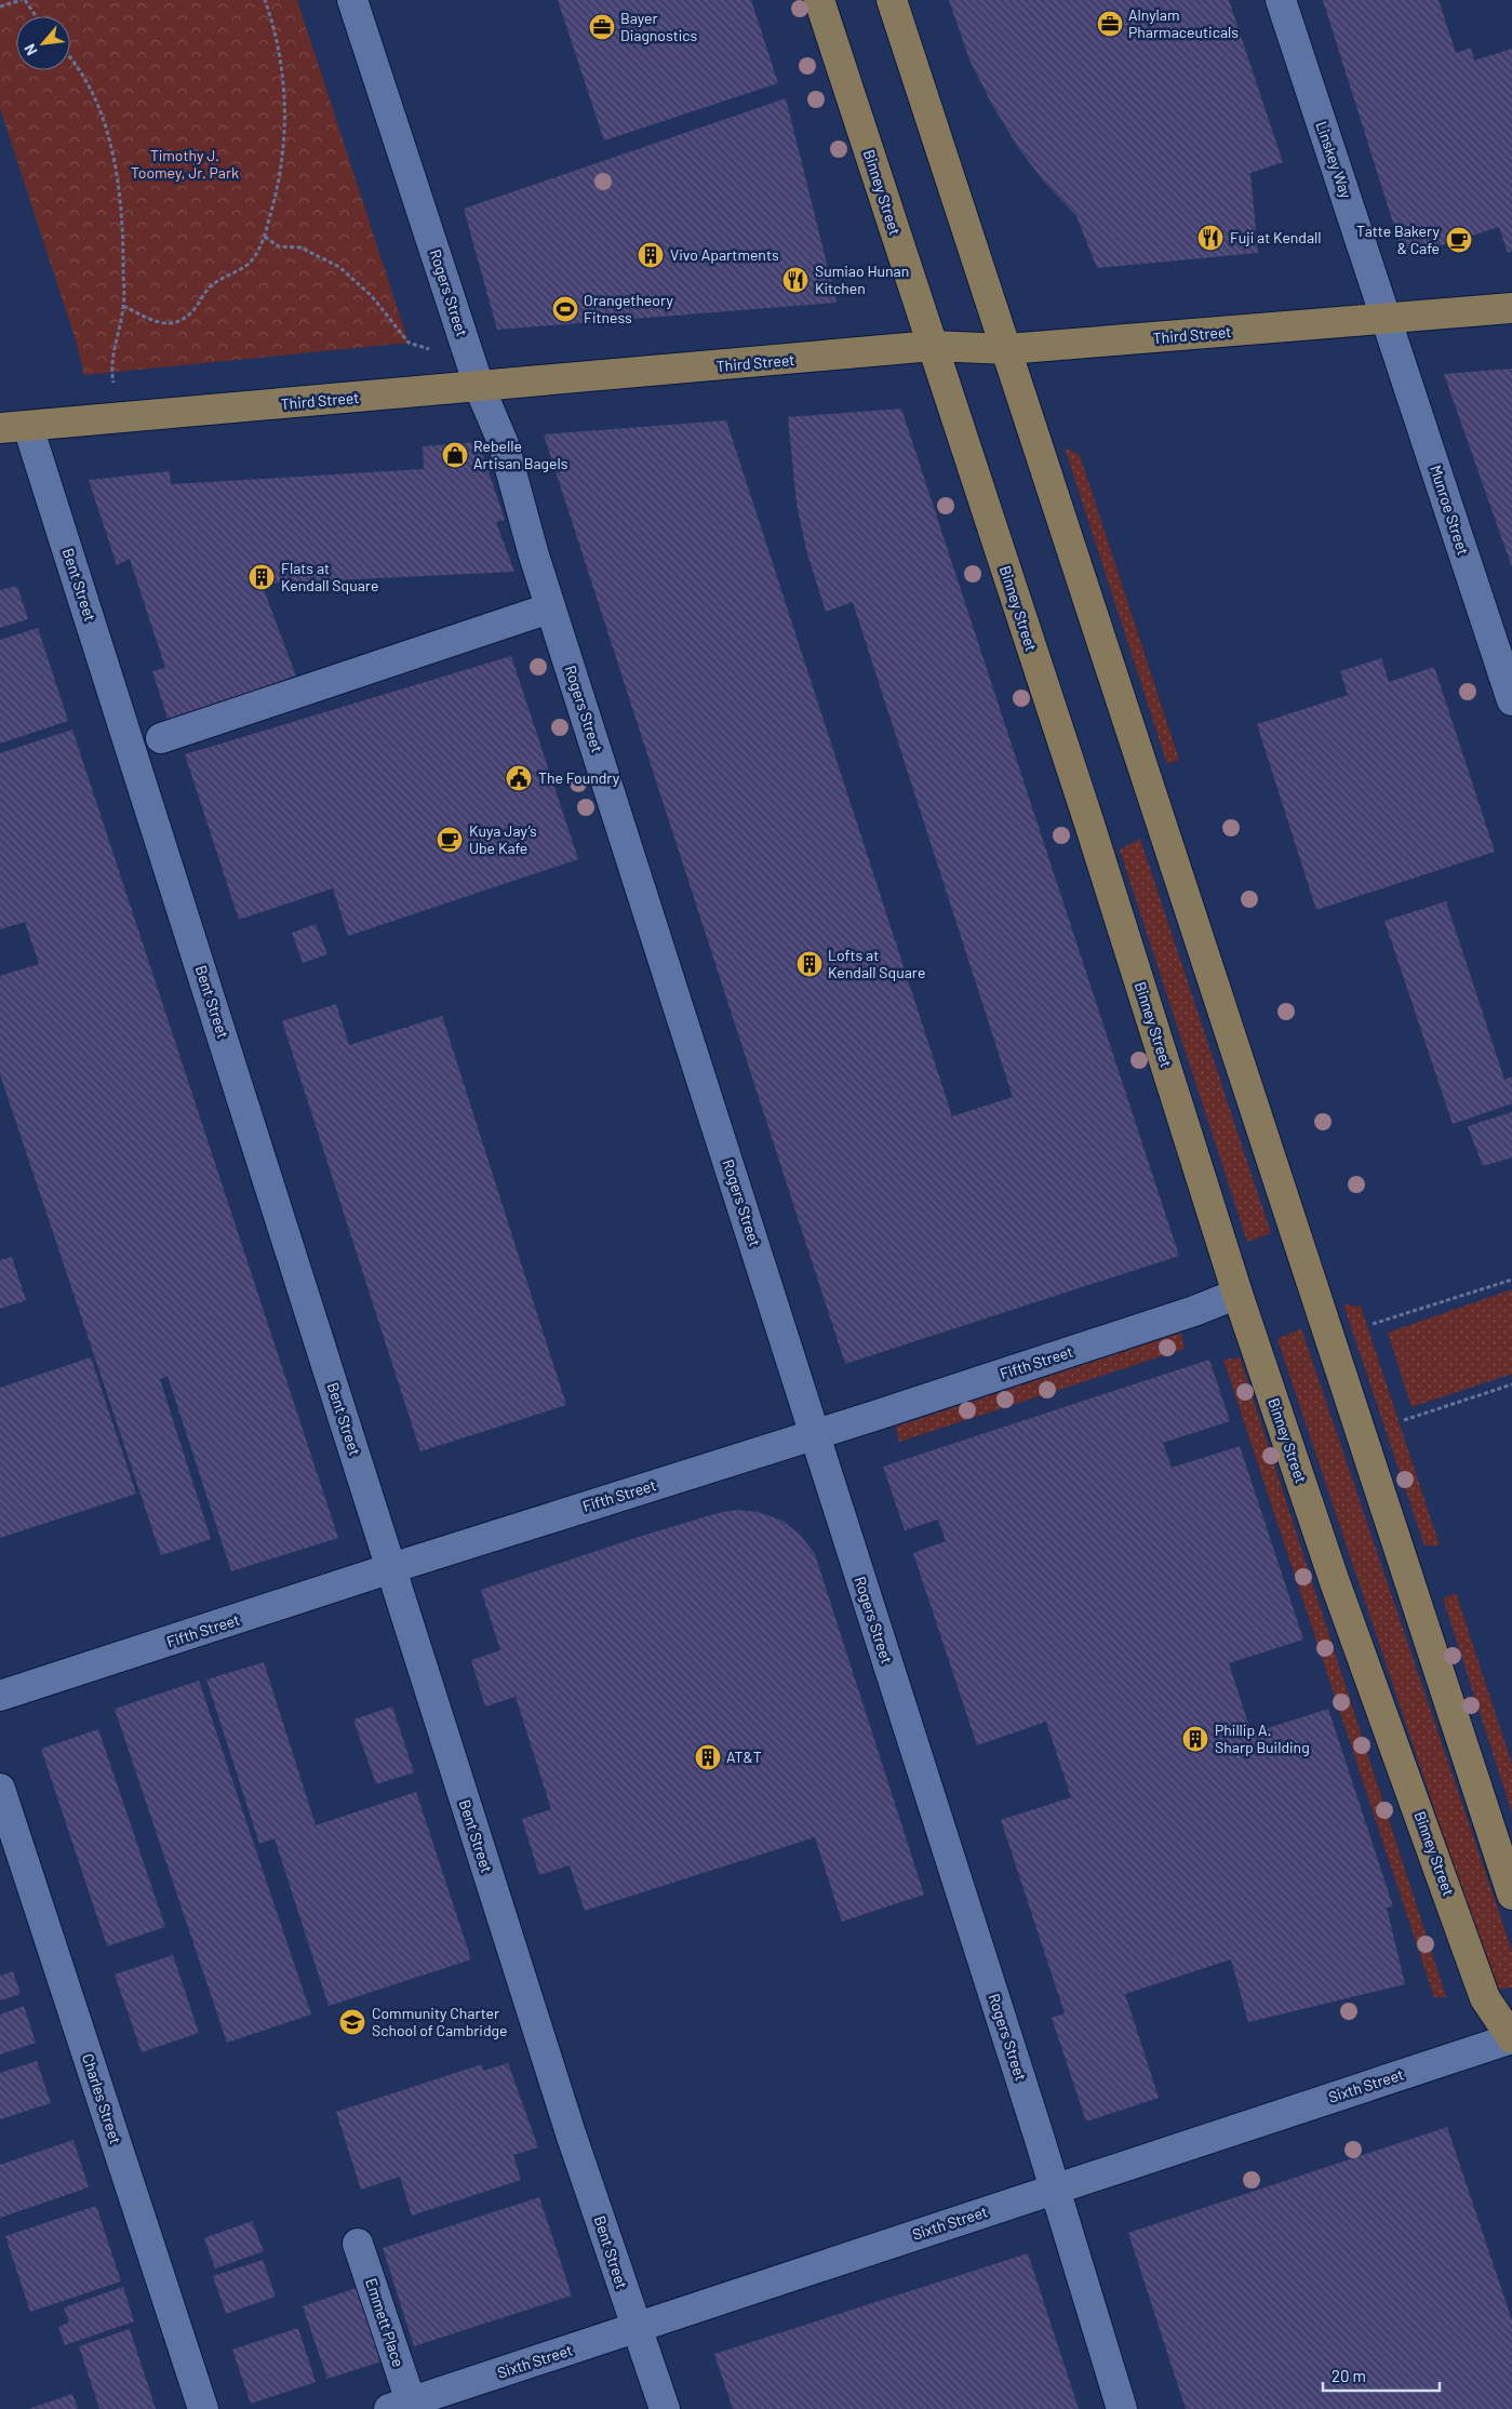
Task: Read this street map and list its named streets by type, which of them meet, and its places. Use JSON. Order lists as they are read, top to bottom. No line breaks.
{"streets":{"main road":["Binney Street","Third Street"],"street":["Linskey Way","Rogers Street","Munroe Street","Bent Street","Fifth Street","Sixth Street","Charles Street","Emmett Place"]},"crossings":[["Linskey Way","Third Street"],["Linskey Way","Munroe Street"],["Binney Street","Third Street"],["Binney Street","Fifth Street"],["Binney Street","Sixth Street"],["Rogers Street","Third Street"],["Rogers Street","Fifth Street"],["Rogers Street","Sixth Street"],["Third Street","Munroe Street"],["Third Street","Bent Street"],["Bent Street","Fifth Street"],["Bent Street","Sixth Street"],["Sixth Street","Emmett Place"]],"parks":["Timothy J. Toomey, Jr. Park"],"places":{"office":["Alnylam Pharmaceuticals","Bayer Diagnostics"],"restaurant":["Fuji at Kendall","Sumiao Hunan Kitchen"],"cafe":["Tatte Bakery & Cafe","Kuya Jay’s Ube Kafe"],"building":["Vivo Apartments","Flats at Kendall Square","Lofts at Kendall Square","Phillip A. Sharp Building","AT&T"],"sports":["Orangetheory Fitness"],"shop":["Rebelle Artisan Bagels"],"public building":["The Foundry"],"school or university":["Community Charter School of Cambridge"]},"scale_bar":"20 m","north":"bottom left"}
